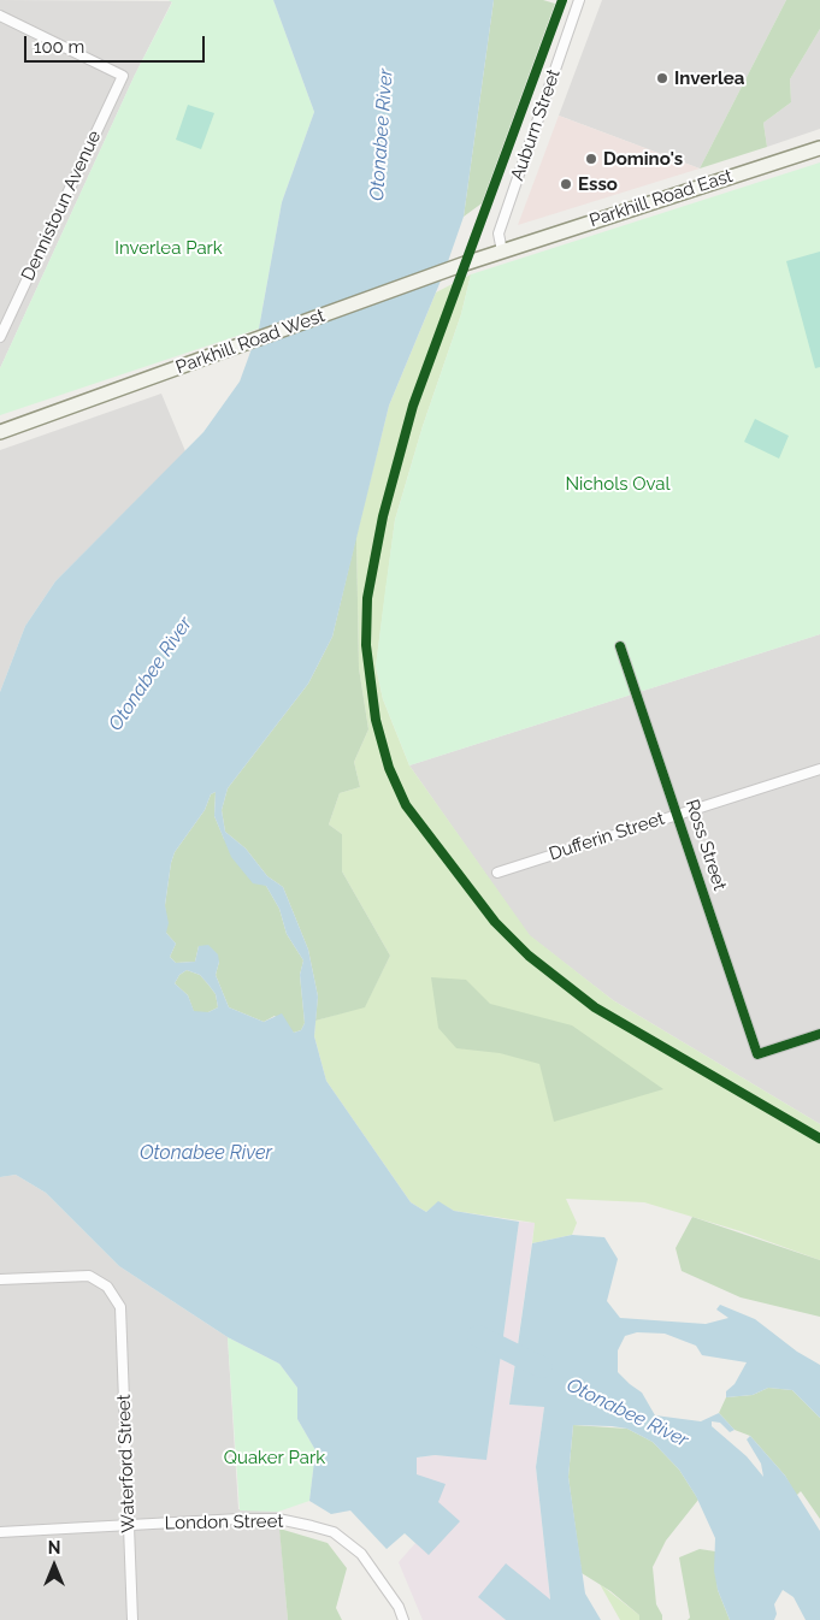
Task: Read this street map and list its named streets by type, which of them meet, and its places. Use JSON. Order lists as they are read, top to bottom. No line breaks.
{"streets":{"main road":["Parkhill Road East","Parkhill Road West"],"street":["Auburn Street","Dennistoun Avenue","Dufferin Street","Ross Street","Waterford Street","London Street"]},"crossings":[["Auburn Street","Parkhill Road East"],["Auburn Street","Parkhill Road West"],["Parkhill Road East","Parkhill Road West"],["Dufferin Street","Ross Street"],["Waterford Street","London Street"]],"water":["Otonabee River"],"parks":["Inverlea Park","Nichols Oval","Quaker Park"],"places":["Inverlea","Domino's","Esso"],"scale_bar":"100 m","north":"top"}
